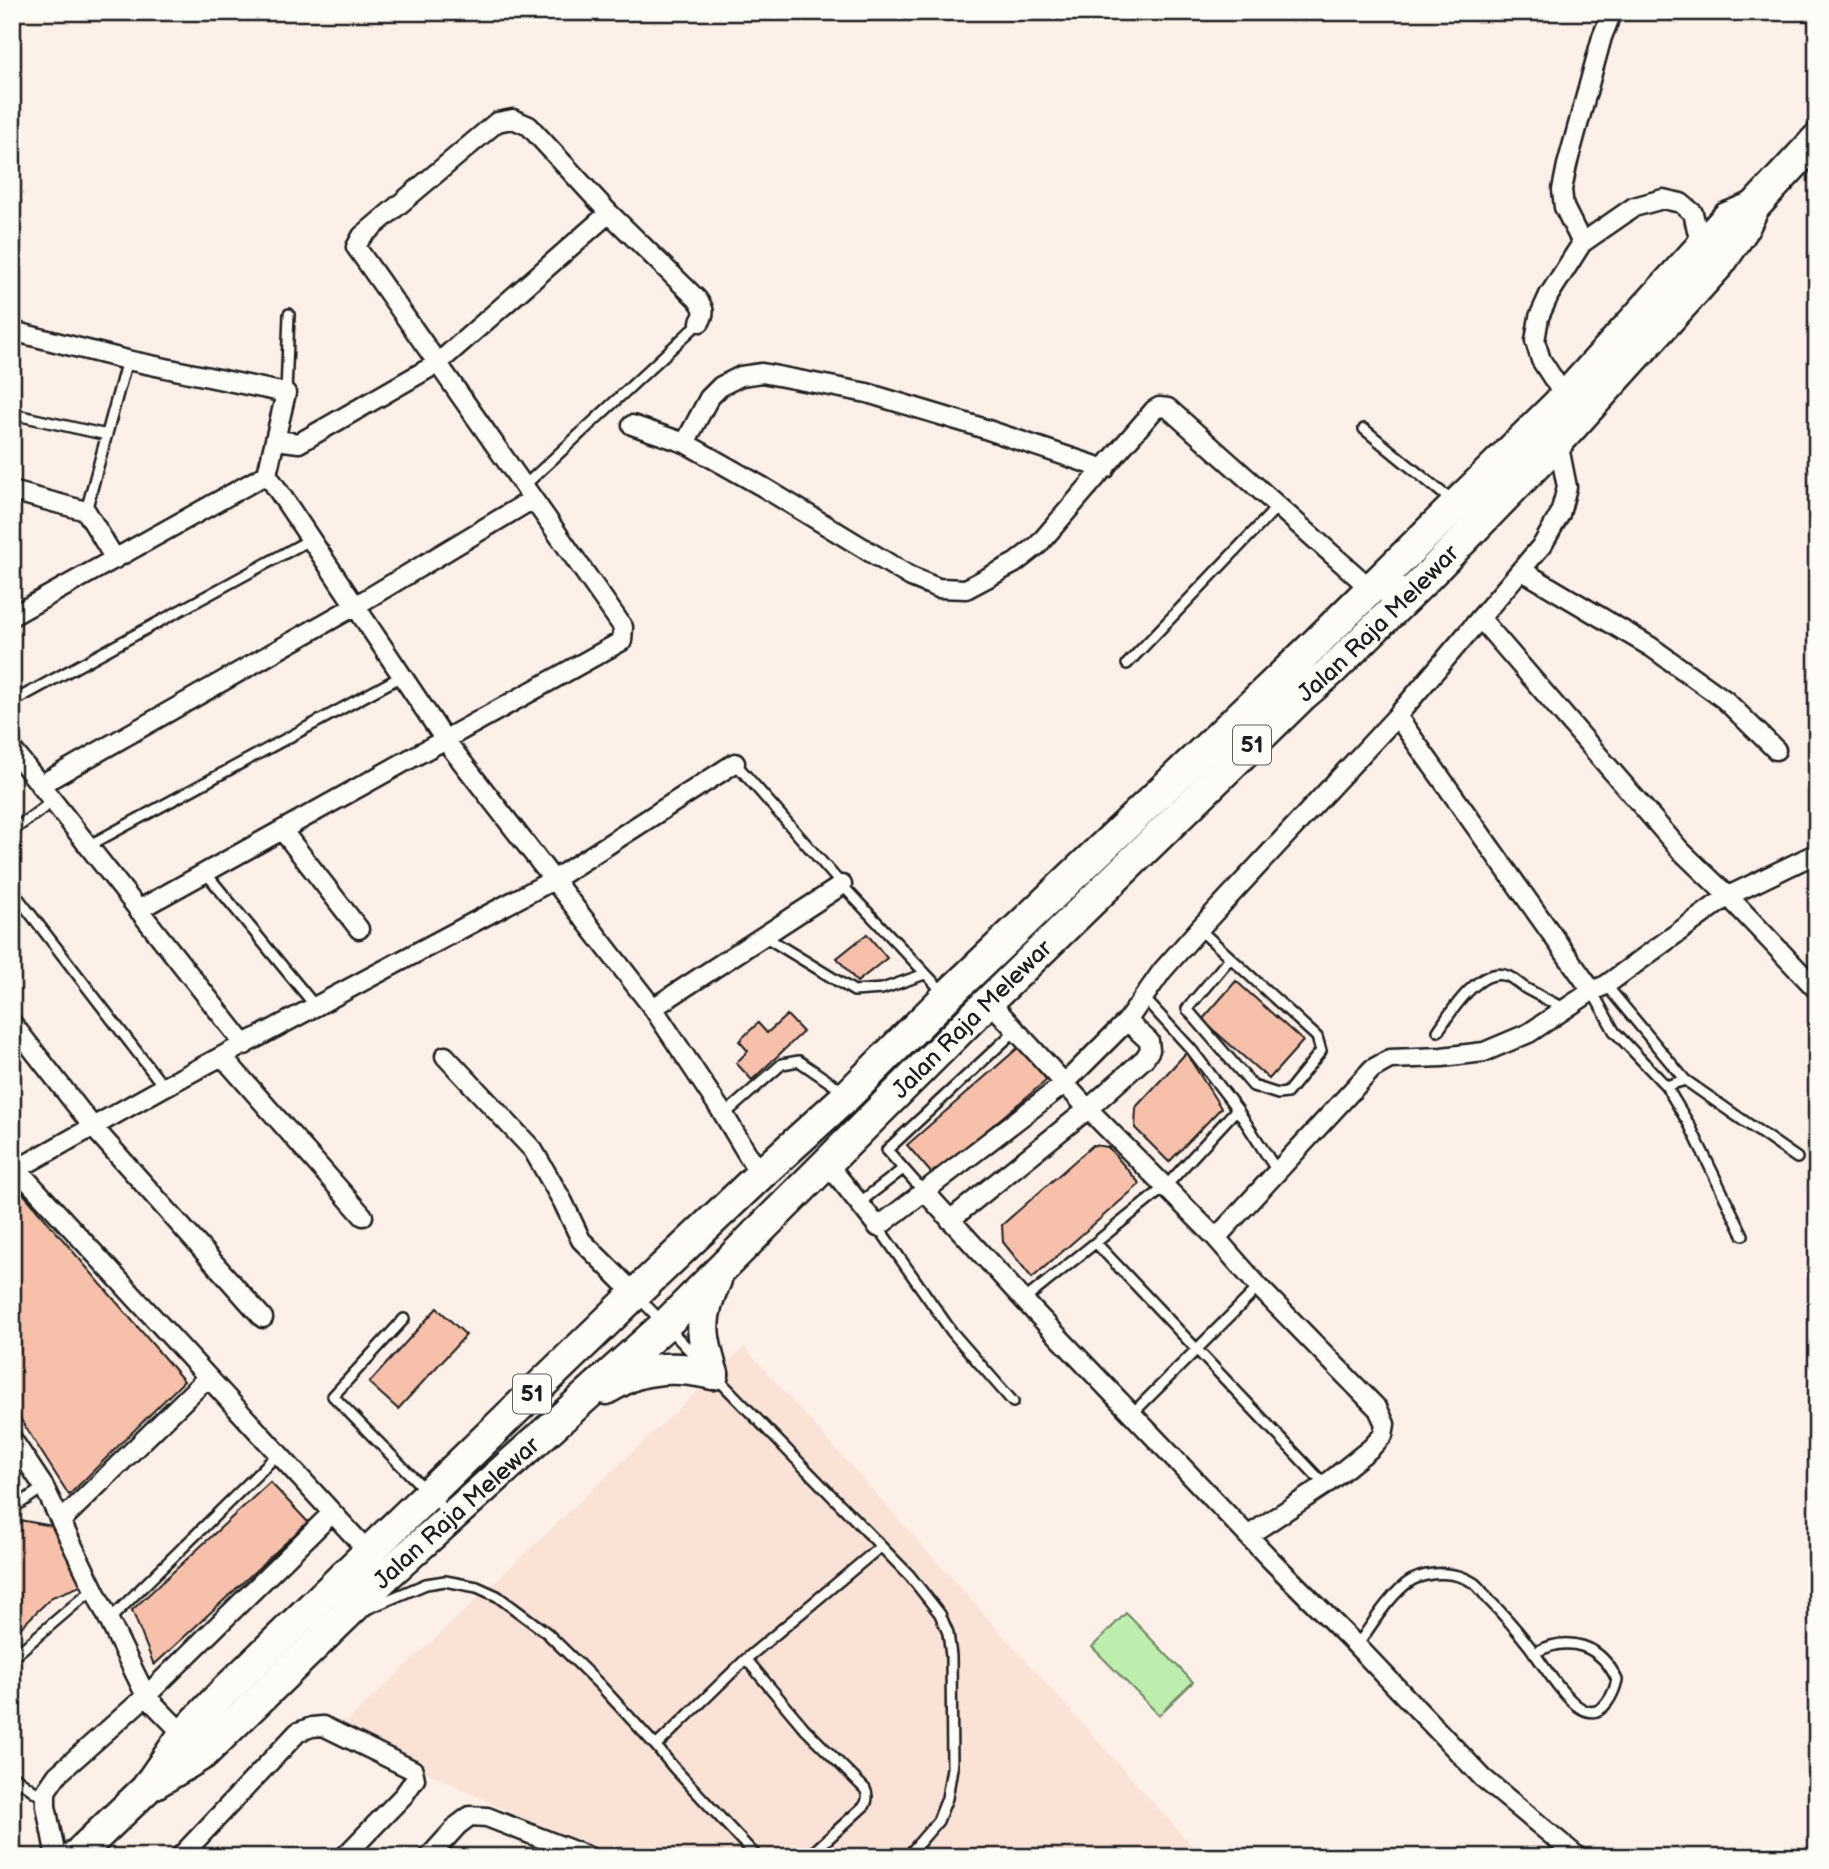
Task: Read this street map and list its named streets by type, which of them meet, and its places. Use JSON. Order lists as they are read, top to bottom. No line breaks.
{"streets":{"highway":["Jalan Raja Melewar","51"]}}
